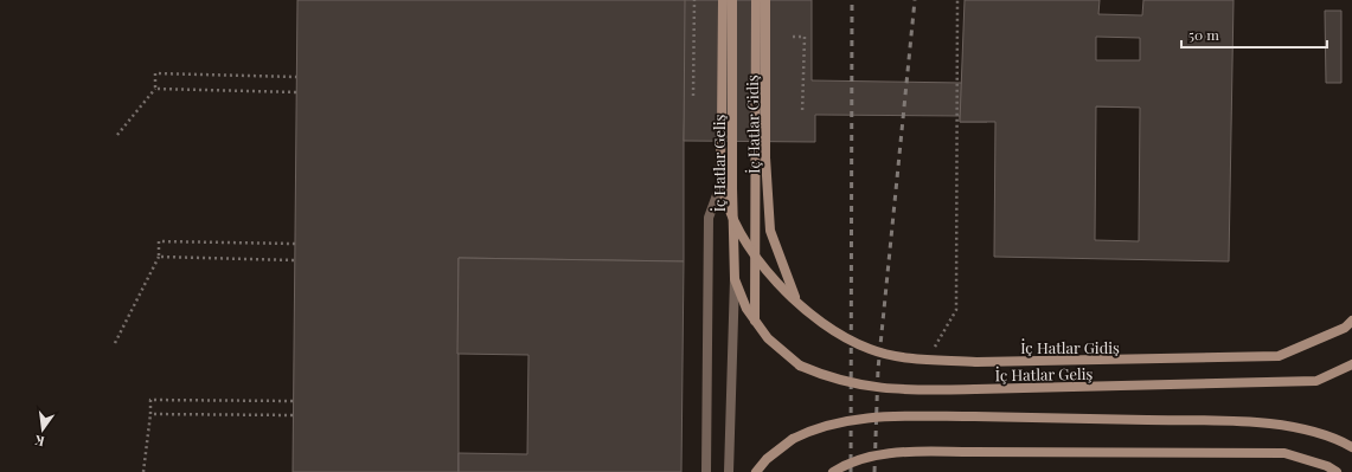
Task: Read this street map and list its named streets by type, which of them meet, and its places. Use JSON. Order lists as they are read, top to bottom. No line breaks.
{"streets":{"street":["İç Hatlar Gidiş","İç Hatlar Geliş"]},"scale_bar":"50 m","north":"bottom"}
